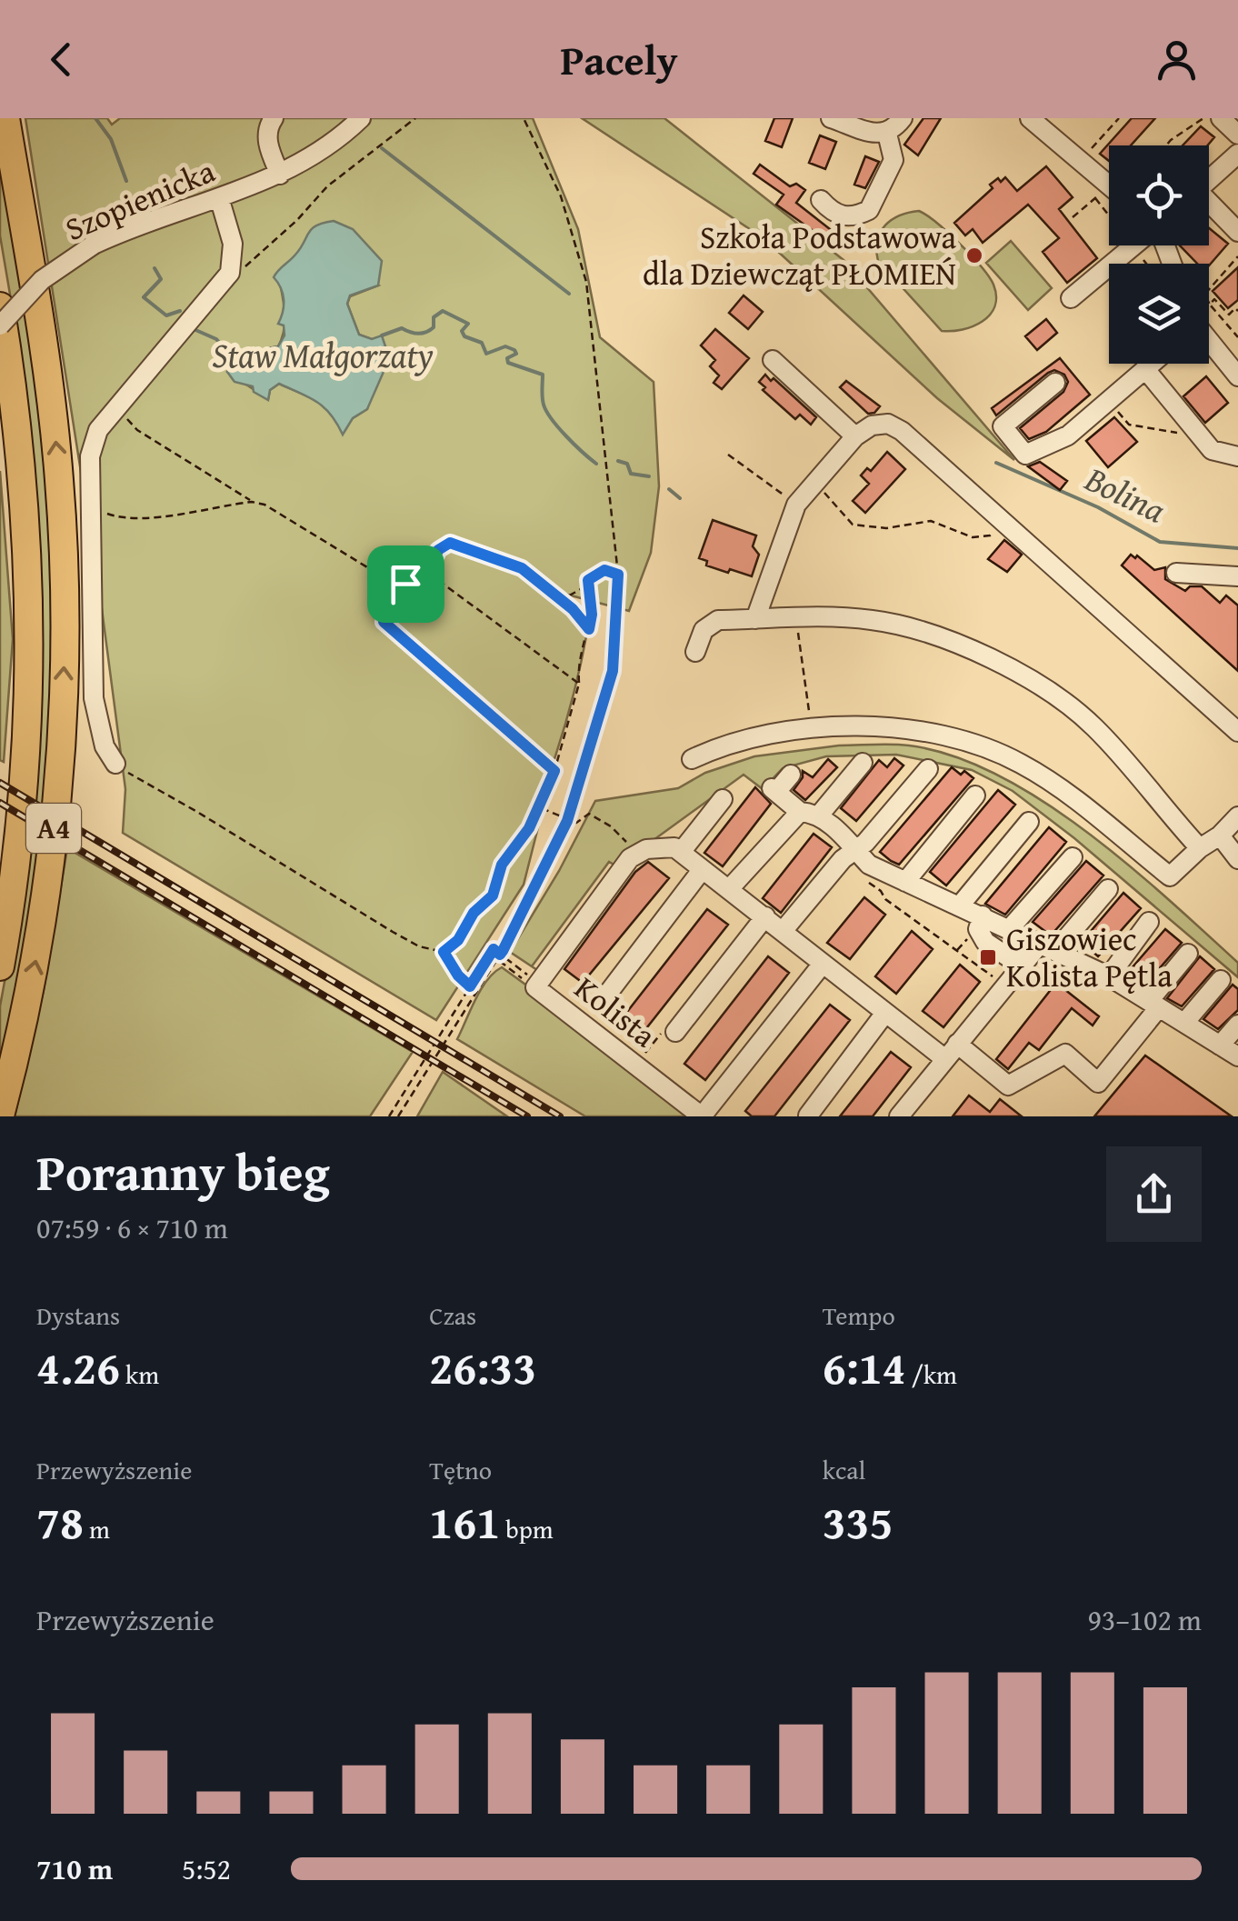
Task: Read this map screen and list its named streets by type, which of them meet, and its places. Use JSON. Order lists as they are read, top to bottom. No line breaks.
{"streets":{"highway":["A4"],"street":["Szopienicka","Kolista"]},"water":["Staw Małgorzaty","Bolina"],"places":{"other":["Szkoła Podstawowa dla Dziewcząt PŁOMIEŃ"],"transit":["Giszowiec Kolista Pętla"]},"page":{"header":"Pacely","heading":["Poranny bieg","07:59 · 6 × 710 m"],"stats":[["Dystans","4.26 km"],["Czas","26:33"],["Tempo","6:14 /km"],["Przewyższenie","78 m"],["Tętno","161 bpm"],["kcal","335"]],"chart":["Przewyższenie","93–102 m"],"list":[{"name":"710 m","note":"5:52"}]}}
